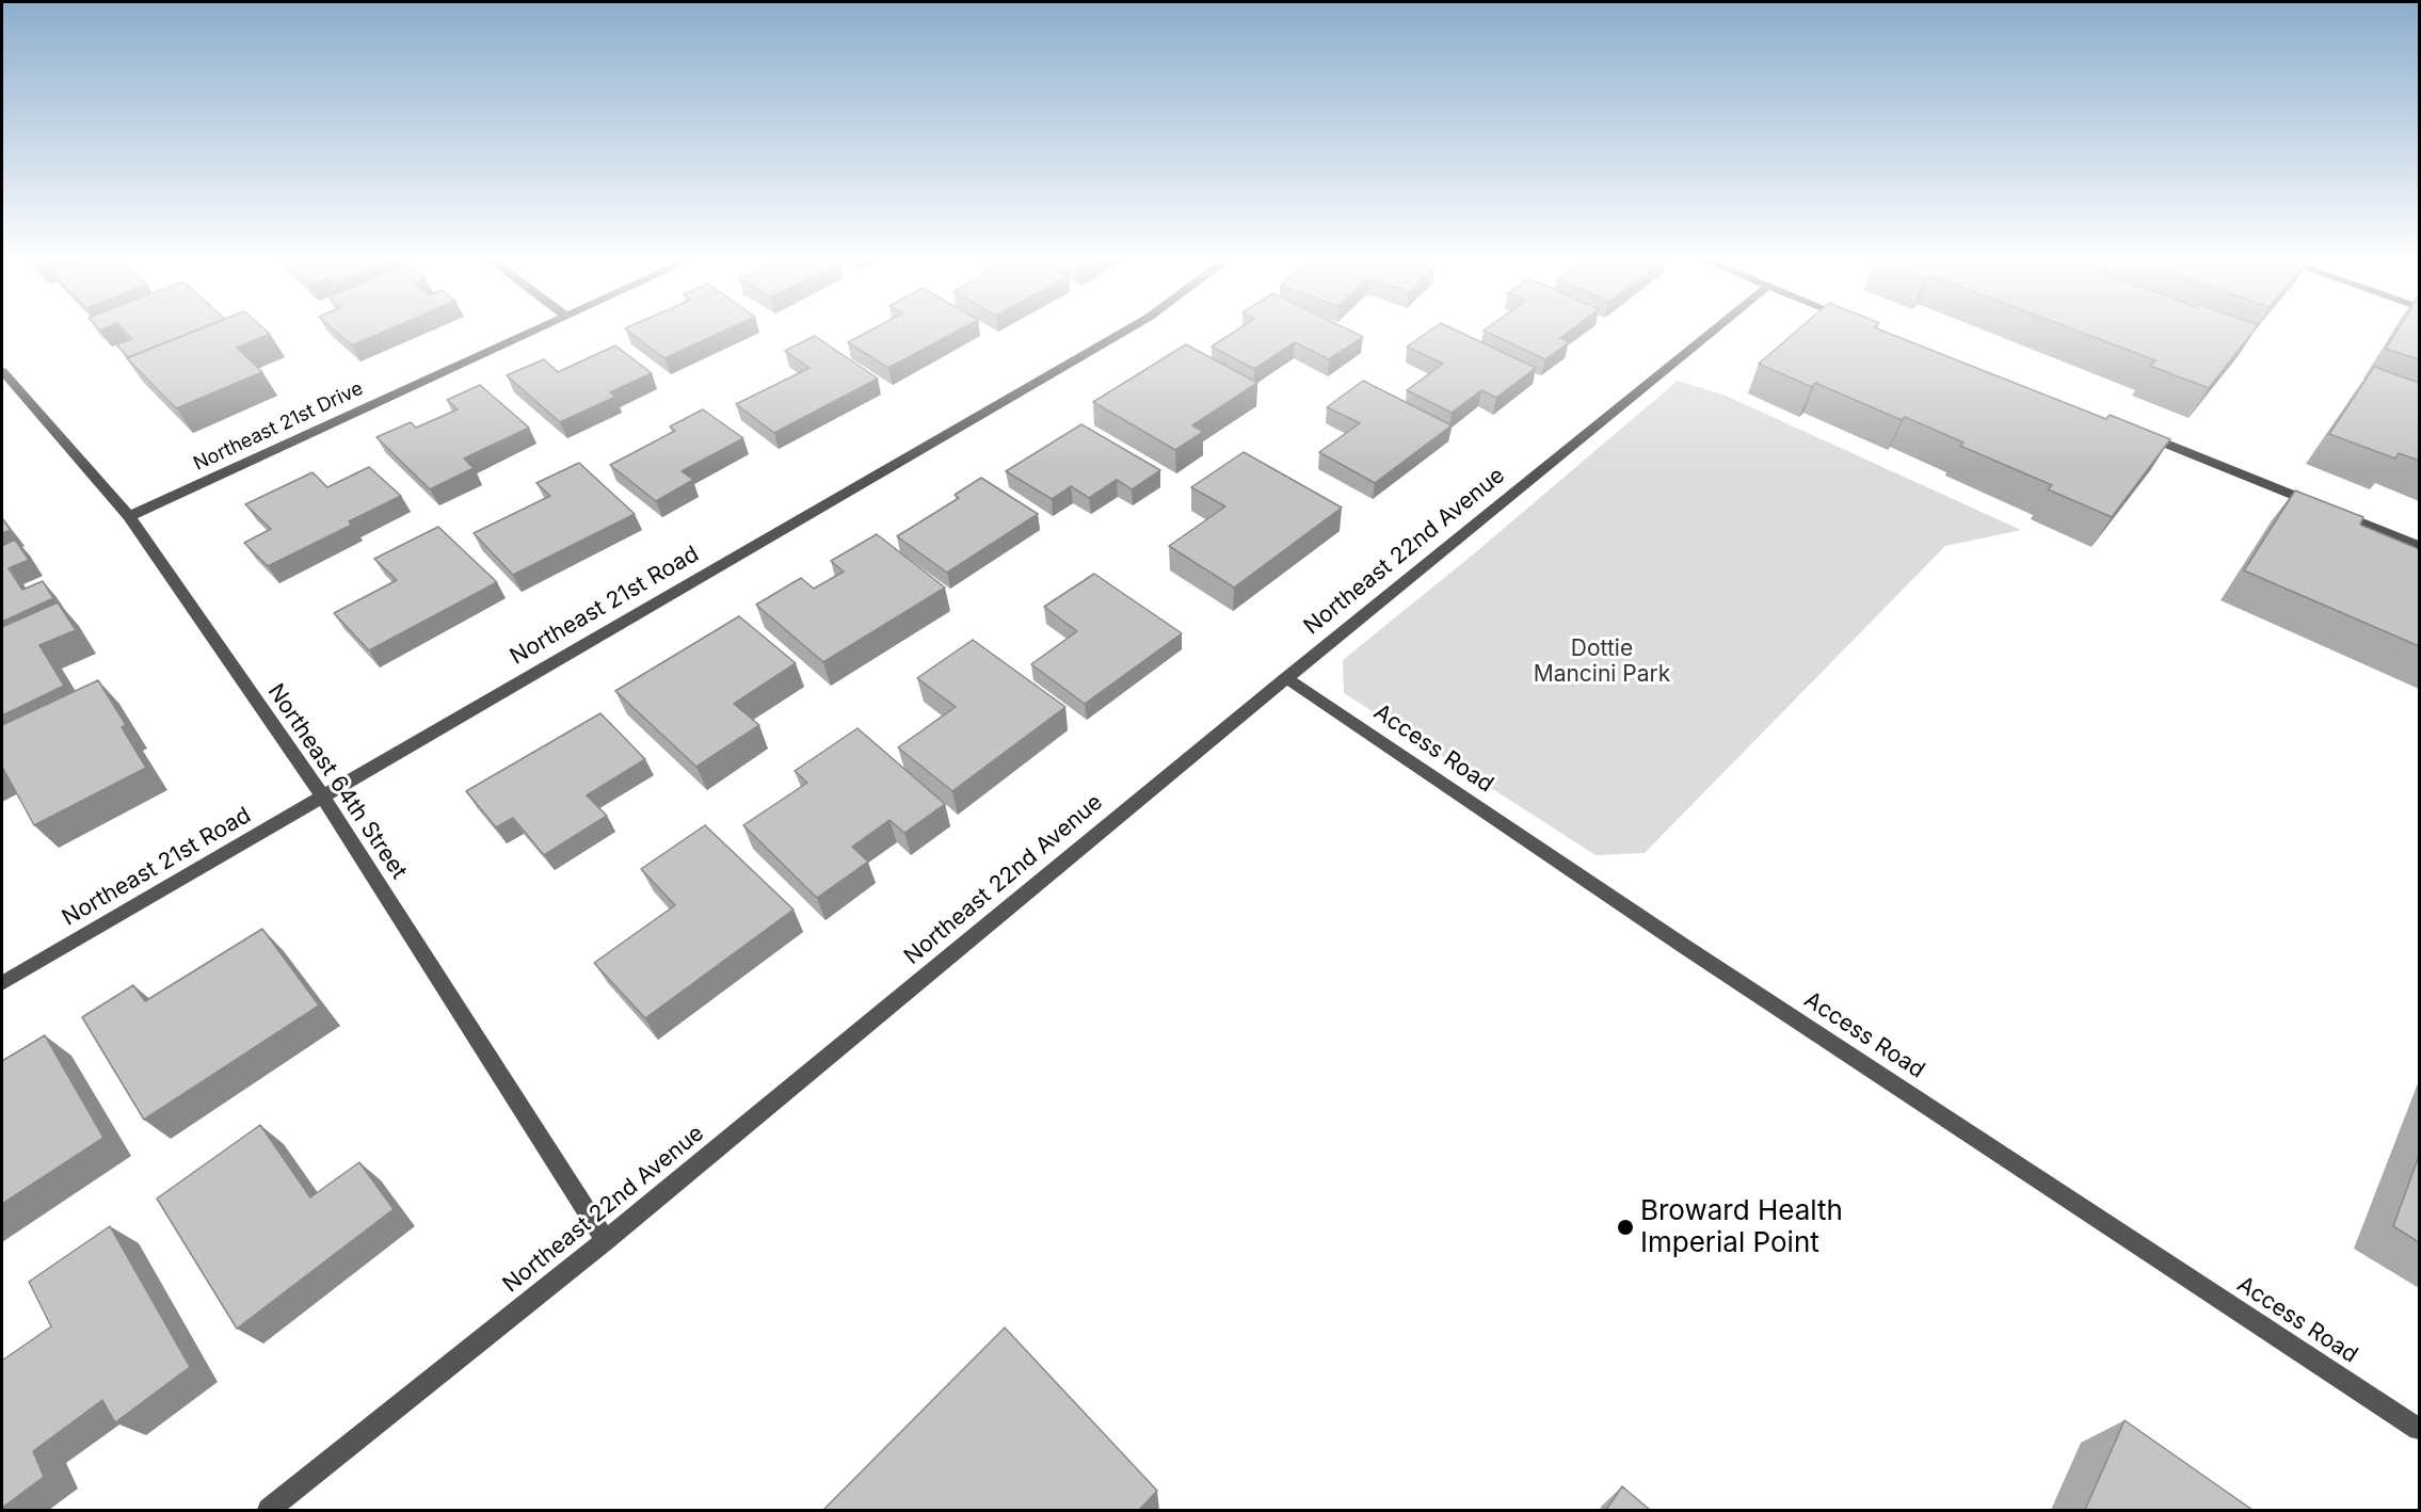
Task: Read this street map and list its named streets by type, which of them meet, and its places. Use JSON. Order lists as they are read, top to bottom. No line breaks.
{"streets":{"street":["Northeast 21st Drive","Northeast 22nd Avenue","Northeast 21st Road","Access Road","Northeast 64th Street"]},"crossings":[["Northeast 21st Drive","Northeast 64th Street"],["Northeast 22nd Avenue","Access Road"],["Northeast 22nd Avenue","Northeast 64th Street"],["Northeast 21st Road","Northeast 64th Street"]],"parks":["Dottie Mancini Park"],"places":["Broward Health Imperial Point"]}
